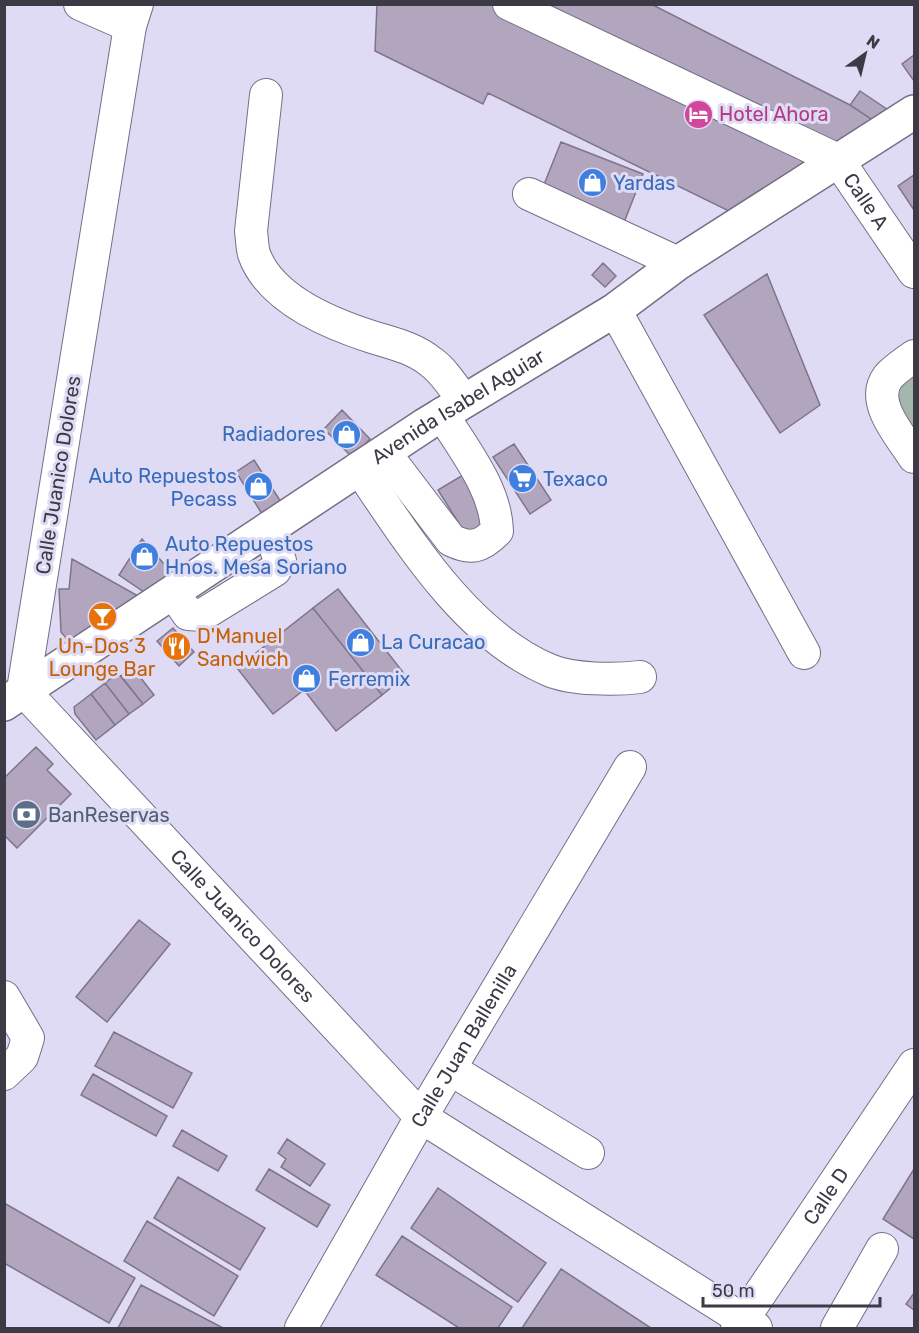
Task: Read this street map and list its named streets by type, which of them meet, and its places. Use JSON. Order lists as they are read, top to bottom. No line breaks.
{"streets":{"main road":["Avenida Isabel Aguiar"],"street":["Calle A","Calle Juanico Dolores","Calle Juan Ballenilla","Calle D"]},"crossings":[["Calle A","Avenida Isabel Aguiar"],["Avenida Isabel Aguiar","Calle Juanico Dolores"],["Calle Juanico Dolores","Calle Juan Ballenilla"],["Calle Juanico Dolores","Calle D"]],"places":{"hotel":["Hotel Ahora"],"shop":["Yardas","Radiadores","Auto Repuestos Pecass","Auto Repuestos Hnos. Mesa Soriano","La Curacao","Ferremix"],"supermarket":["Texaco"],"bar":["Un-Dos 3 Lounge Bar"],"restaurant":["D'Manuel Sandwich"],"bank":["BanReservas"]},"scale_bar":"50 m","north":"top right"}
